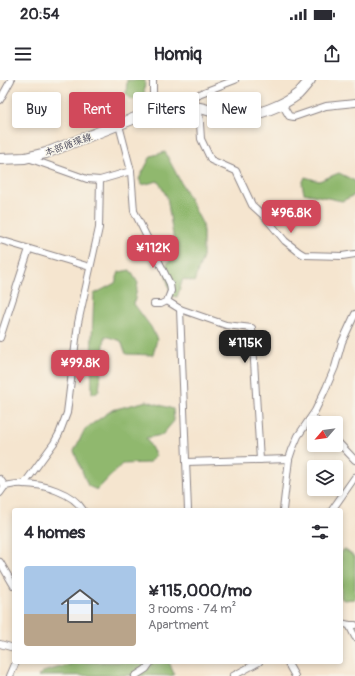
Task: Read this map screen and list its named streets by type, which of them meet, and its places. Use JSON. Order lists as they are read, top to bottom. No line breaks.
{"streets":{"main road":["本部循環線"]},"north":"bottom left","page":{"status":"20:54","header":"Homiq","chip":["Buy","Rent","Filters","New"],"price":["¥96.8K","¥112K","¥115K","¥99.8K"],"heading":"4 homes","list":[{"name":"¥115,000/mo","note":"3 rooms · 74 m² · Apartment"}]}}
